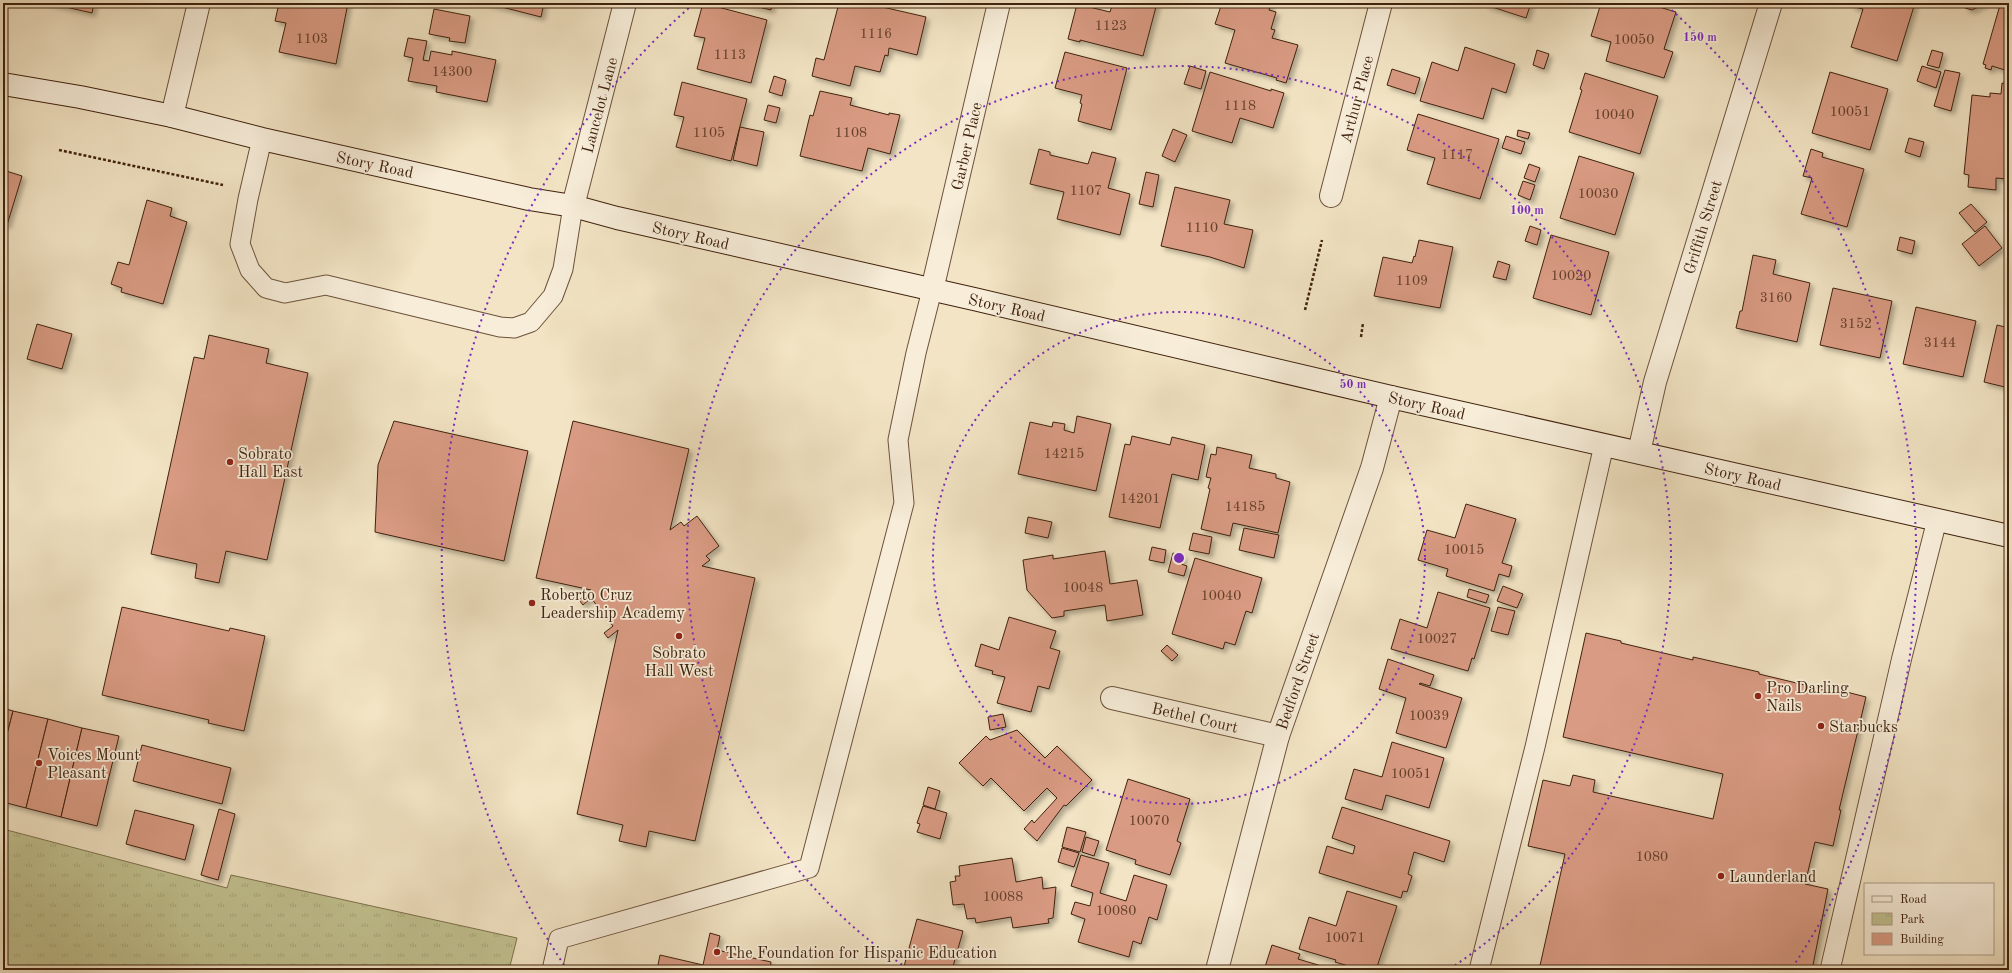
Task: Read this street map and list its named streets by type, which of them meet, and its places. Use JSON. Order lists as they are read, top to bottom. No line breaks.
{"streets":{"street":["Arthur Place","Lancelot Lane","Garber Place","Story Road","Griffith Street","Bedford Street","Bethel Court"]},"crossings":[["Lancelot Lane","Story Road"],["Garber Place","Story Road"],["Story Road","Griffith Street"],["Story Road","Bedford Street"],["Bedford Street","Bethel Court"]],"places":["Sobrato Hall East","Roberto Cruz Leadership Academy","Sobrato Hall West","Pro Darling Nails","Starbucks","Voices Mount Pleasant","Launderland","The Foundation for Hispanic Education"],"house_numbers":["1123","1116","1103","10050","1113","14300","1118","10051","10040","1105","1108","1117","1107","10030","1110","10020","1109","3160","3152","3144","14215","14201","14185","10015","10048","10040","10027","10039","10051","10070","1080","10088","10080","10071"],"legend":["Road","Park","Building"],"rings":["150 m","100 m","50 m"]}
